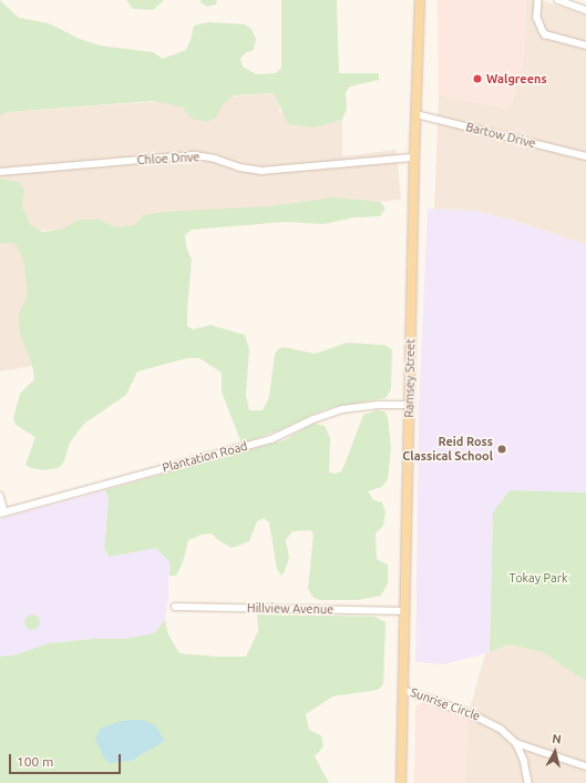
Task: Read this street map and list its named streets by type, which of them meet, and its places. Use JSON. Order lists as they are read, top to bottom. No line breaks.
{"streets":{"main road":["Ramsey Street"],"street":["Bartow Drive","Chloe Drive","Plantation Road","Hillview Avenue","Sunrise Circle"]},"crossings":[["Bartow Drive","Ramsey Street"],["Chloe Drive","Ramsey Street"],["Ramsey Street","Plantation Road"],["Ramsey Street","Hillview Avenue"],["Ramsey Street","Sunrise Circle"]],"parks":["Tokay Park"],"places":["Walgreens","Reid Ross Classical School"],"scale_bar":"100 m","north":"top"}
